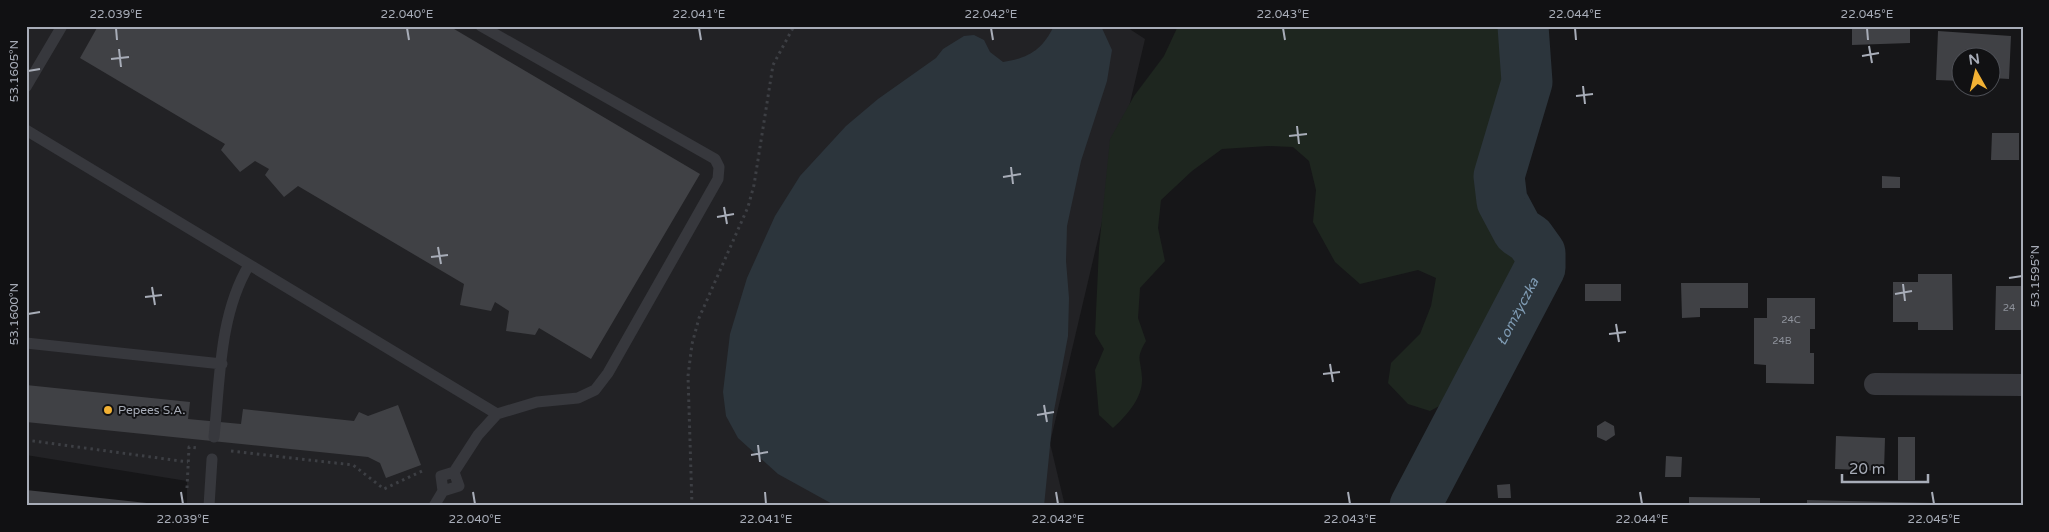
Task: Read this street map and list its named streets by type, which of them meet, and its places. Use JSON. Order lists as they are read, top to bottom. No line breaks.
{"water":["Łomżyczka"],"places":["Pepees S.A."],"house_numbers":["24","24C","24B"],"scale_bar":"20 m","north":"top","coordinates":["22.039°E","22.040°E","22.041°E","22.042°E","22.043°E","22.044°E","22.045°E","53.1605°N","53.1595°N","53.1600°N"]}
